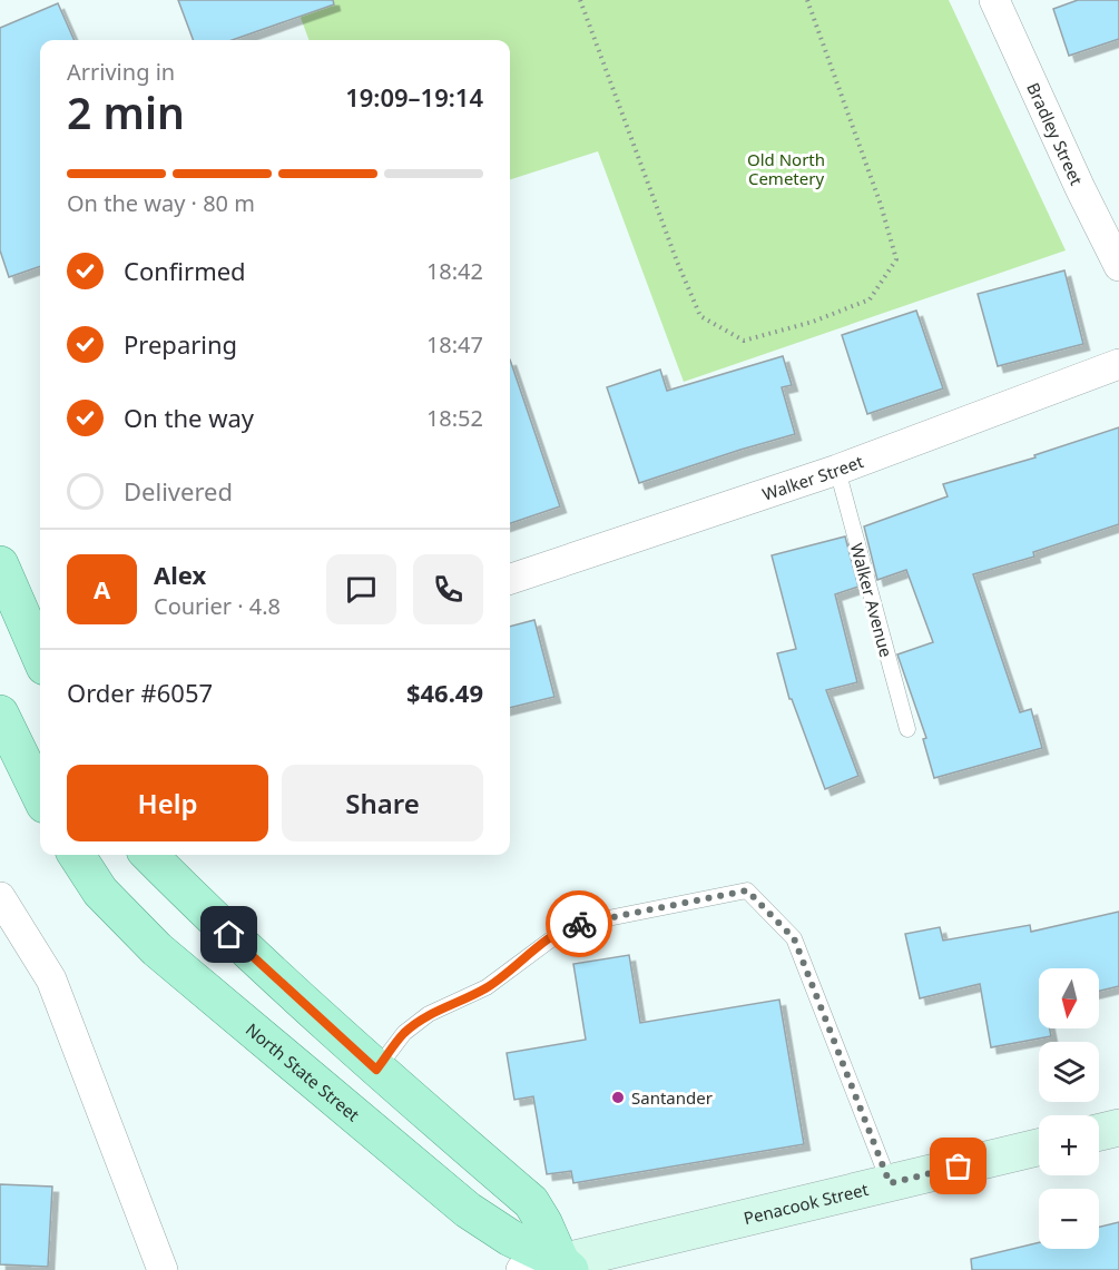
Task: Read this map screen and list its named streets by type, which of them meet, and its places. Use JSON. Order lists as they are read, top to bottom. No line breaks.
{"streets":{"main road":["North State Street"],"street":["Bradley Street","Walker Street","Penacook Street"],"lane":["Walker Avenue"]},"crossings":[["Walker Street","Walker Avenue"],["North State Street","Penacook Street"]],"parks":["Old North Cemetery"],"places":["Santander"],"north":"bottom","page":{"heading":["2 min","Arriving in","19:09–19:14"],"panel":["Alex","Courier · 4.8","Order #6057","$46.49"],"bar":"On the way · 80 m","list":[["Confirmed","18:42"],["Preparing","18:47"],["On the way","18:52"],"Delivered"],"round":"A","buttons":["Help","Share"],"map_buttons":["+","−"]}}
